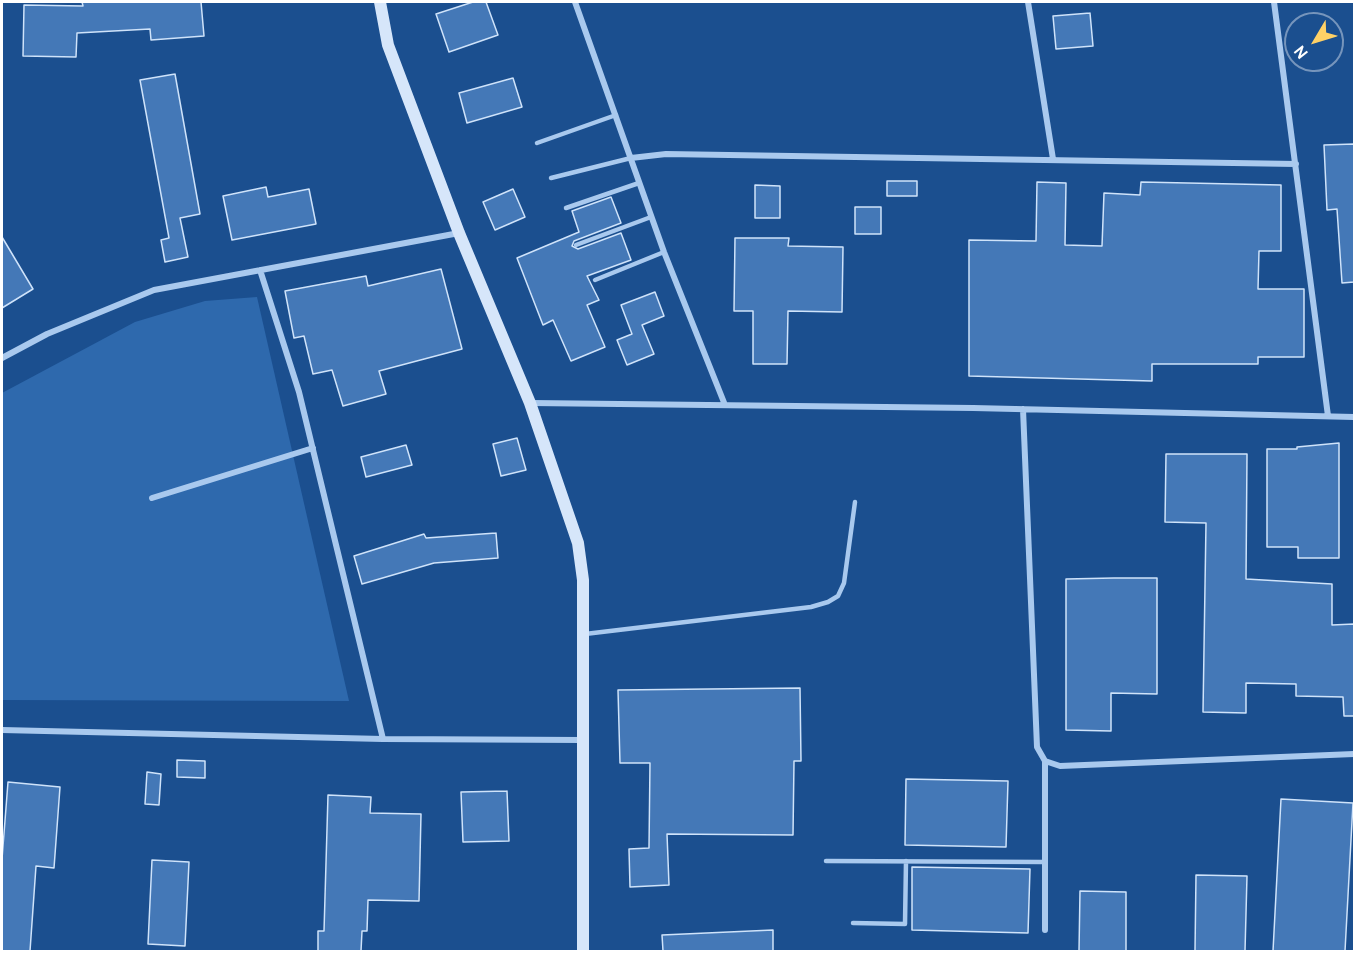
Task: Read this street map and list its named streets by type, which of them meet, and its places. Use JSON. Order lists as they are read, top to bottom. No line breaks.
{"north":"bottom left"}
